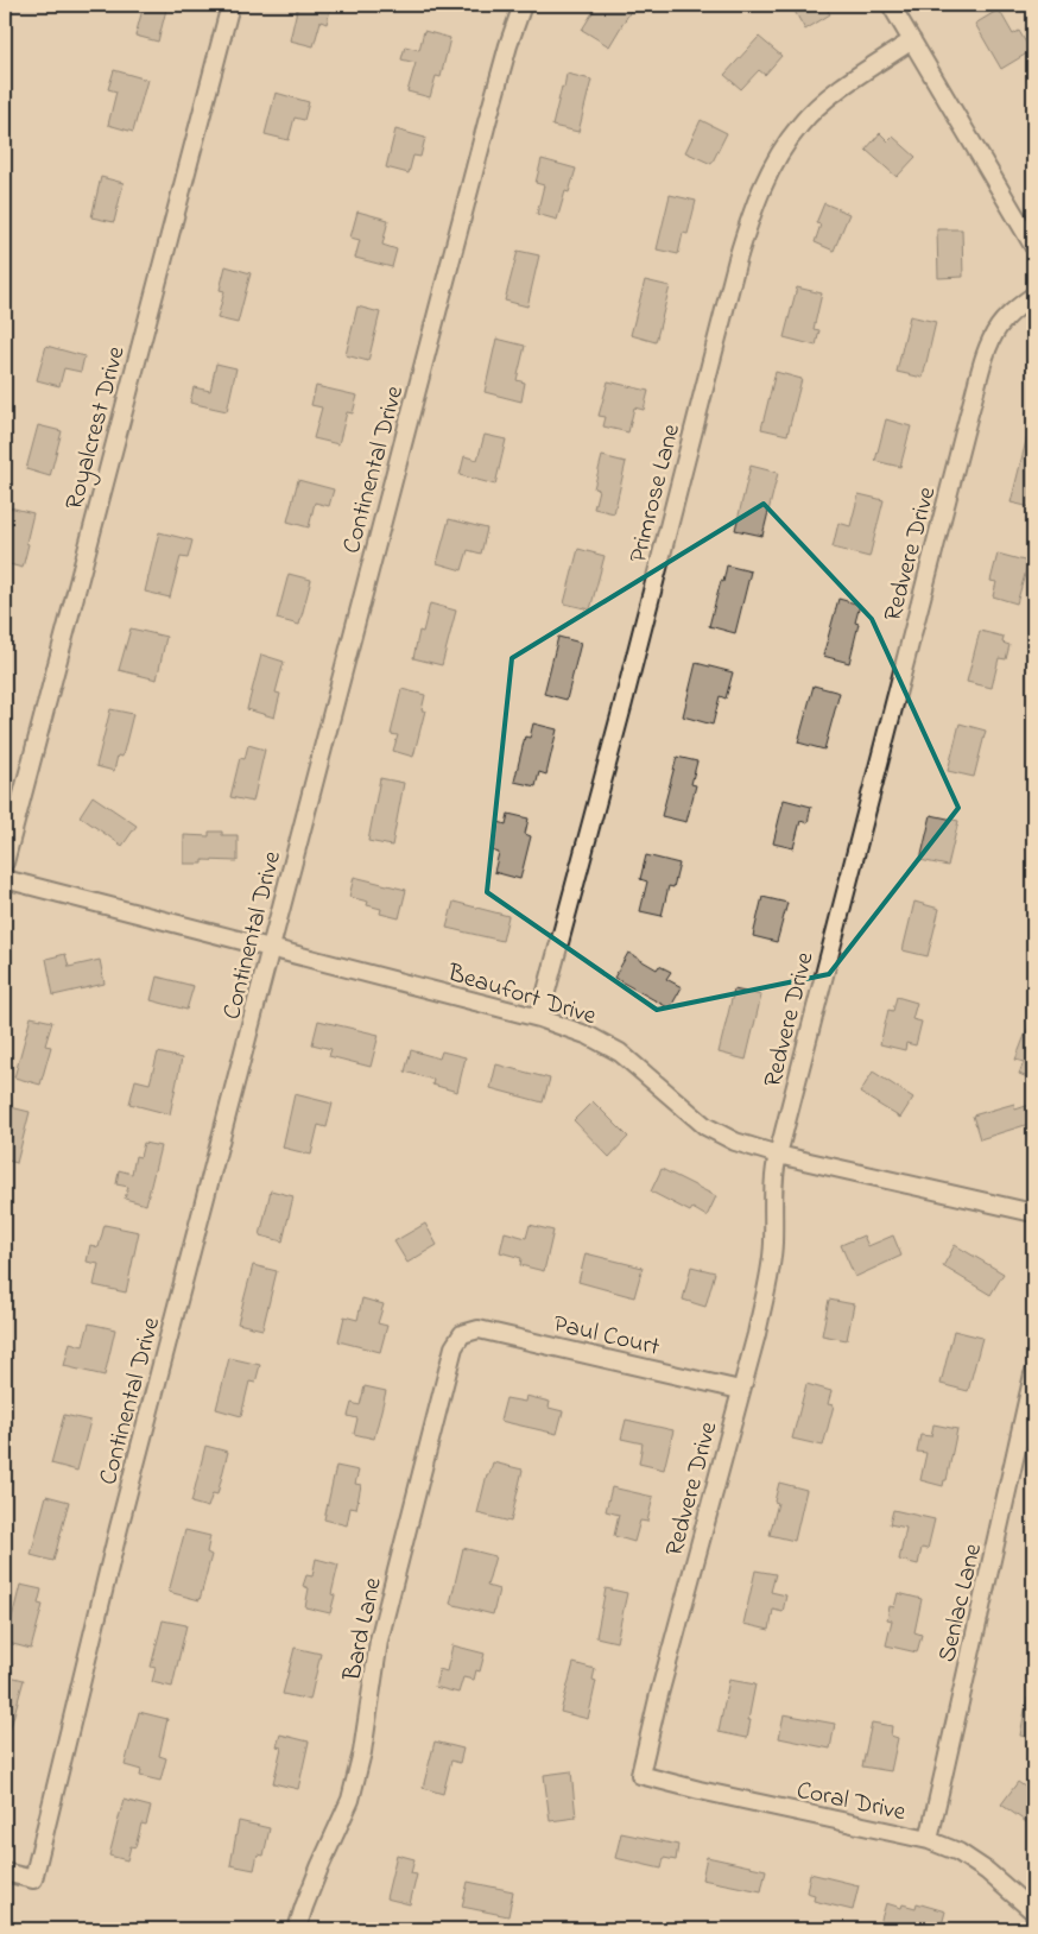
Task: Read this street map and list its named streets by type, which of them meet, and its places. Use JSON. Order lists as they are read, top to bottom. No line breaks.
{"streets":{"street":["Royalcrest Drive","Continental Drive","Primrose Lane","Redvere Drive","Beaufort Drive","Paul Court","Senlac Lane","Bard Lane","Coral Drive"]},"crossings":[["Continental Drive","Beaufort Drive"],["Primrose Lane","Beaufort Drive"],["Redvere Drive","Beaufort Drive"],["Redvere Drive","Paul Court"],["Redvere Drive","Coral Drive"],["Paul Court","Bard Lane"],["Senlac Lane","Coral Drive"]]}
